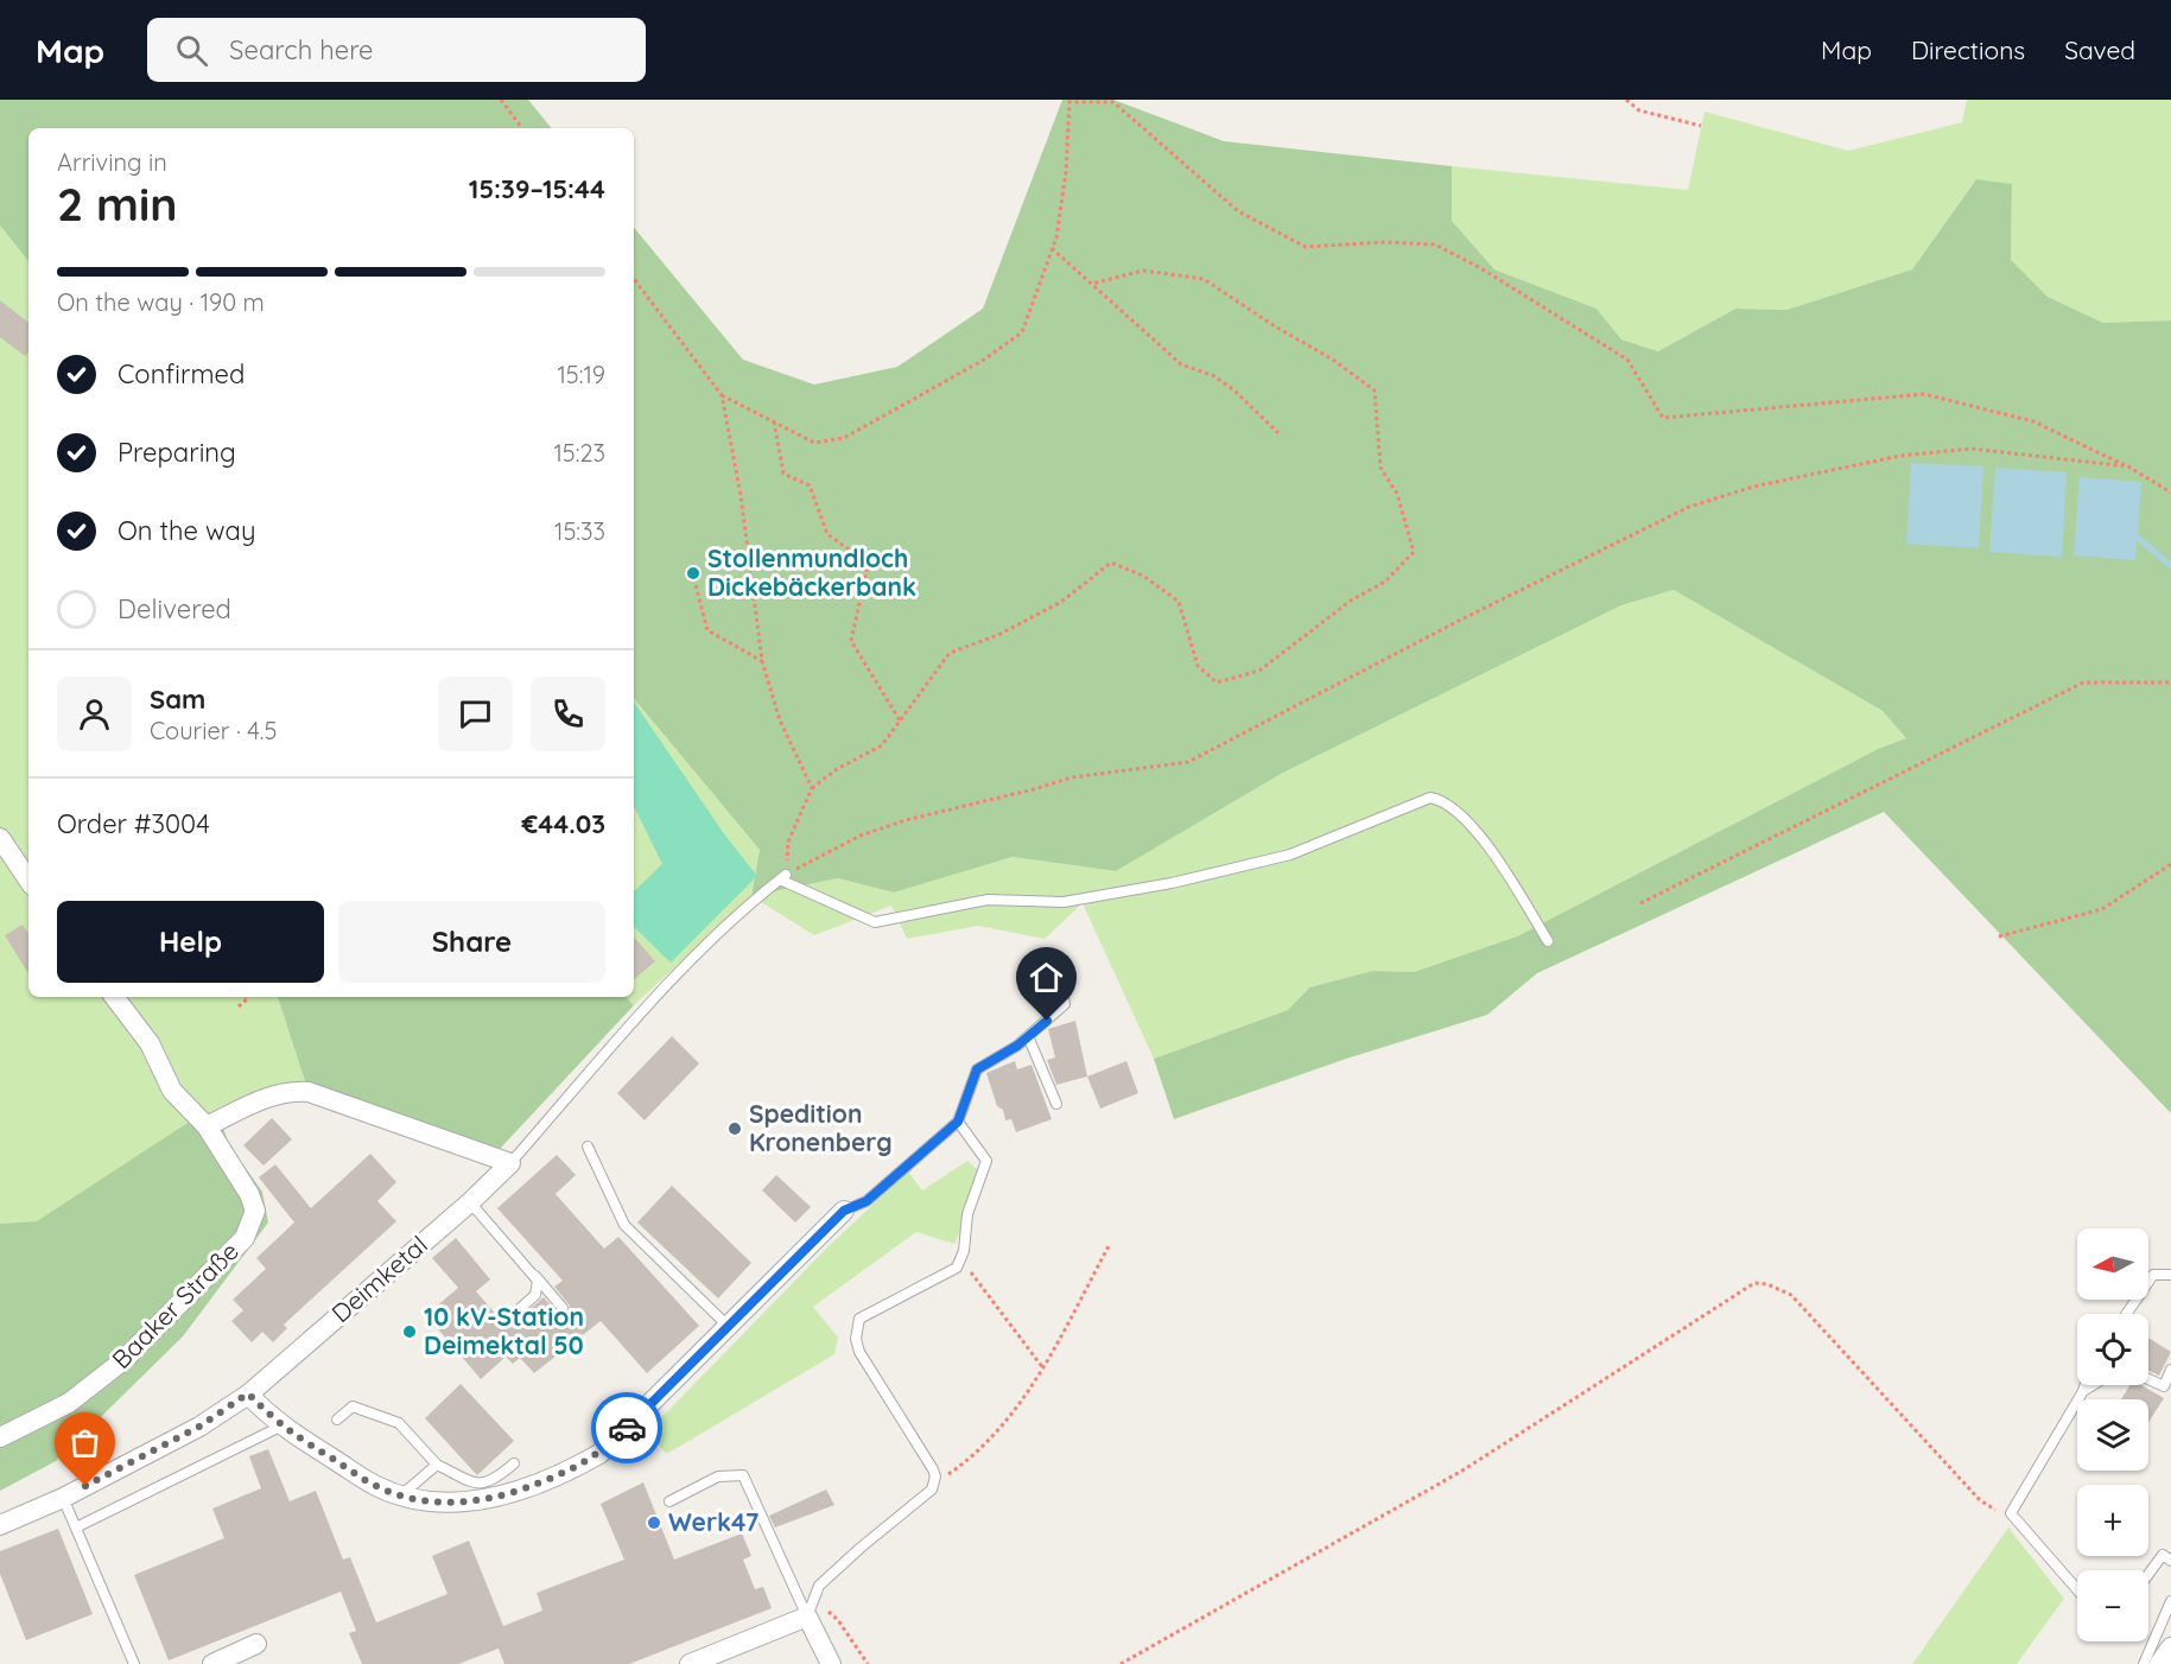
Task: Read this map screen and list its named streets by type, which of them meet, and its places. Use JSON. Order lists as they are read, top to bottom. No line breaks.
{"streets":{"street":["Deimketal","Baaker Straße"]},"places":["Stollenmundloch Dickebäckerbank","Spedition Kronenberg","10 kV-Station Deimektal 50","Werk47"],"north":"left","page":{"header":"Map","search":"Search here","nav":["Map","Directions","Saved"],"heading":["2 min","Arriving in","15:39–15:44"],"panel":["Sam","Courier · 4.5","Order #3004","€44.03"],"bar":"On the way · 190 m","list":[["Confirmed","15:19"],["Preparing","15:23"],["On the way","15:33"],"Delivered"],"buttons":["Help","Share"],"map_buttons":["+","−"]}}
